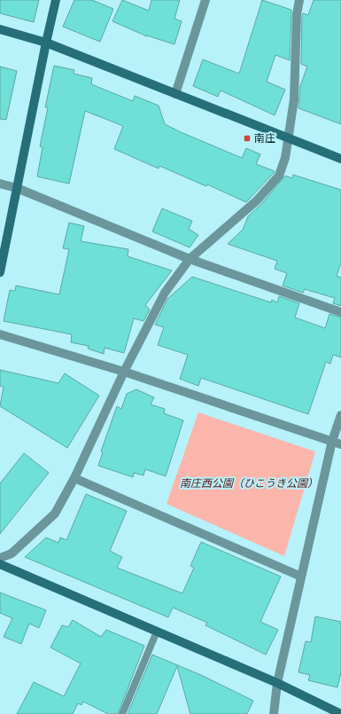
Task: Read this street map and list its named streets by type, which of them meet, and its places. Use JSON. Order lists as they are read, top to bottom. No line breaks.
{"parks":["南庄西公園（ひこうき公園）"],"places":{"transit":["南庄"]}}
